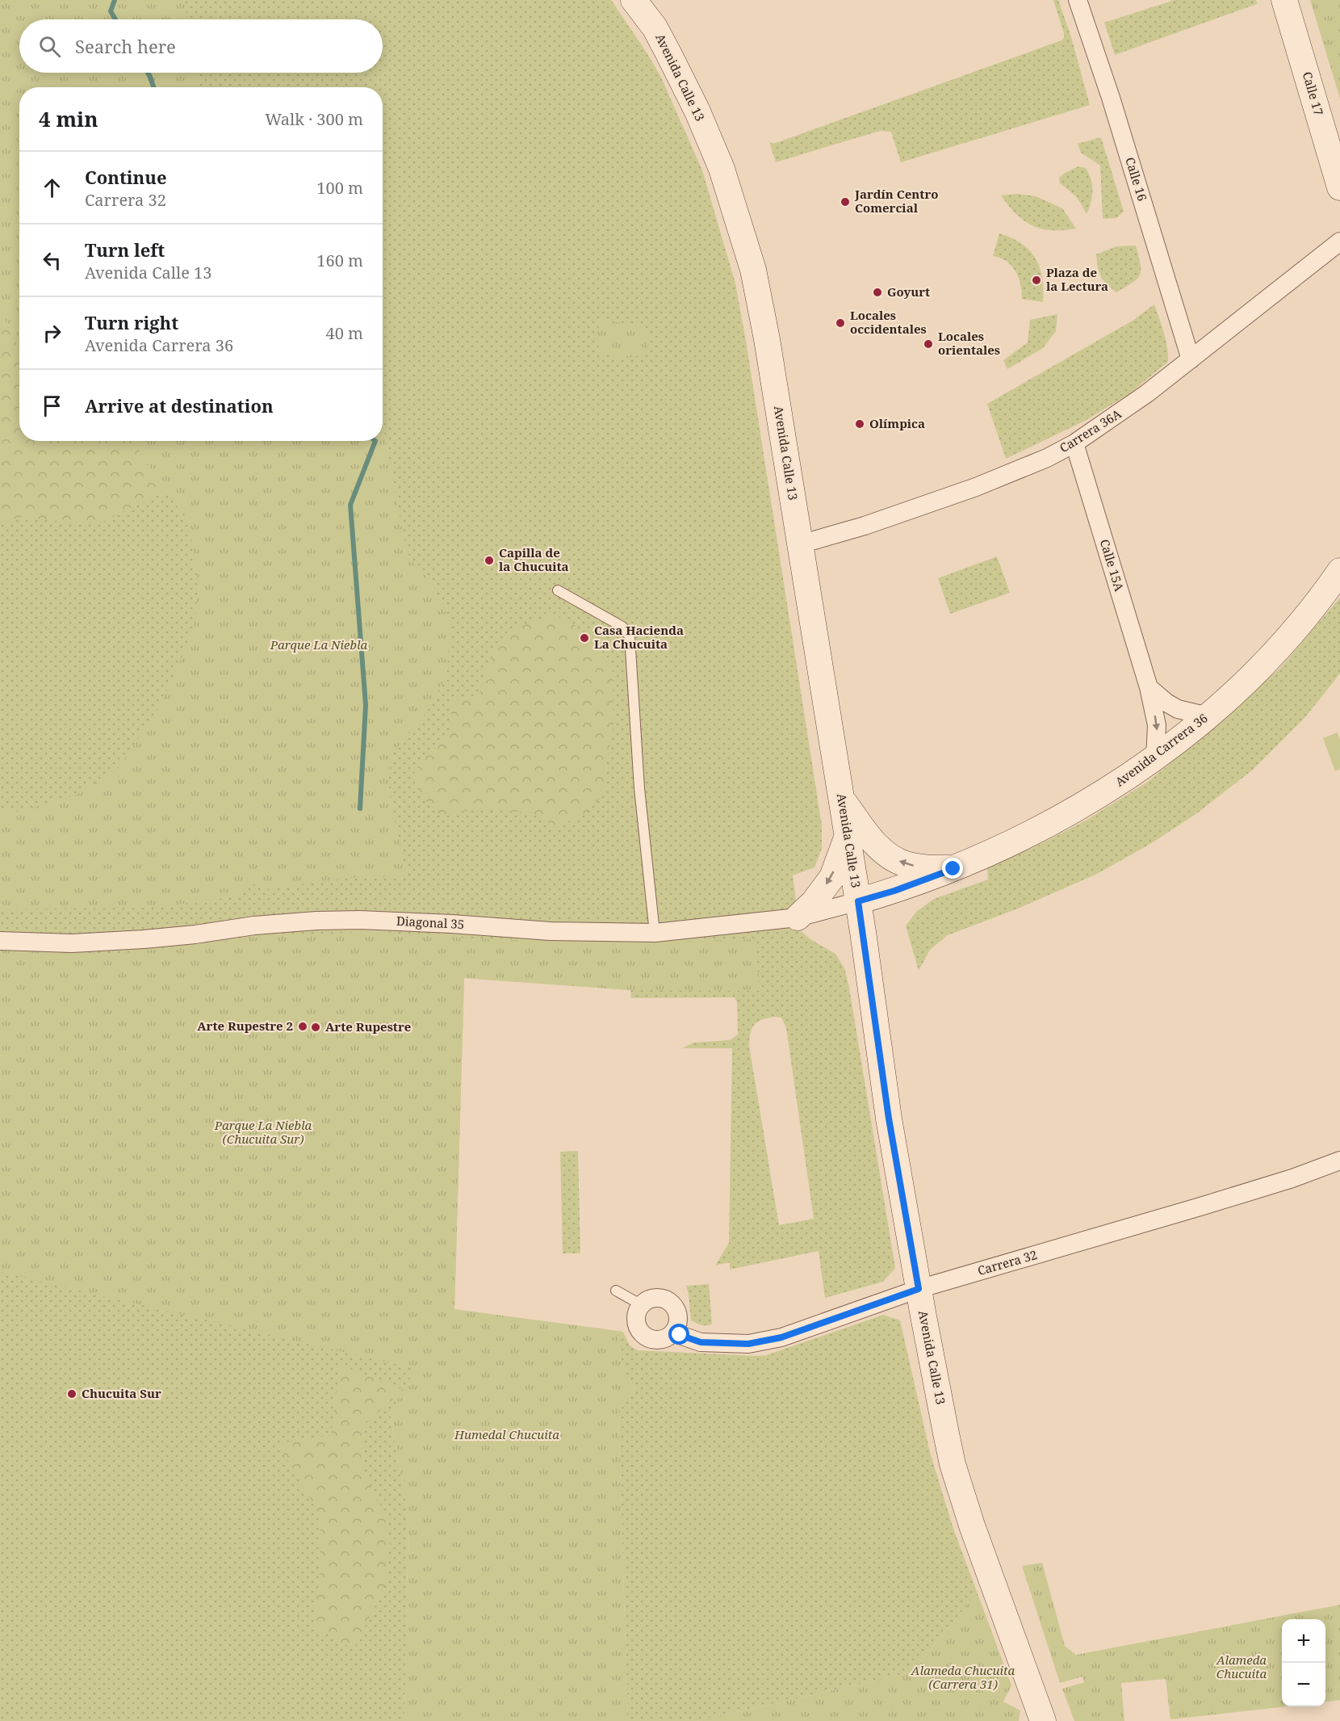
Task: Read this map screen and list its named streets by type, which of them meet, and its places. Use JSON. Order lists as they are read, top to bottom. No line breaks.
{"streets":{"main road":["Avenida Calle 13","Calle 17","Avenida Carrera 36"],"street":["Calle 16","Carrera 36A","Calle 15A","Diagonal 35","Carrera 32"]},"crossings":[["Avenida Calle 13","Carrera 36A"],["Avenida Calle 13","Avenida Carrera 36"],["Avenida Calle 13","Diagonal 35"],["Avenida Calle 13","Carrera 32"],["Calle 16","Carrera 36A"],["Carrera 36A","Calle 15A"],["Calle 15A","Avenida Carrera 36"],["Avenida Carrera 36","Diagonal 35"]],"parks":["Parque La Niebla","Parque La Niebla (Chucuita Sur)","Humedal Chucuita","Alameda Chucuita","Alameda Chucuita (Carrera 31)"],"places":["Jardín Centro Comercial","Plaza de la Lectura","Goyurt","Locales occidentales","Locales orientales","Olímpica","Capilla de la Chucuita","Casa Hacienda La Chucuita","Arte Rupestre 2","Arte Rupestre","Chucuita Sur"],"page":{"search":"Search here","heading":["4 min","Walk · 300 m"],"list":[["Continue","Carrera 32","100 m"],["Turn left","Avenida Calle 13","160 m"],["Turn right","Avenida Carrera 36","40 m"],"Arrive at destination"],"map_buttons":["+","−"]}}
